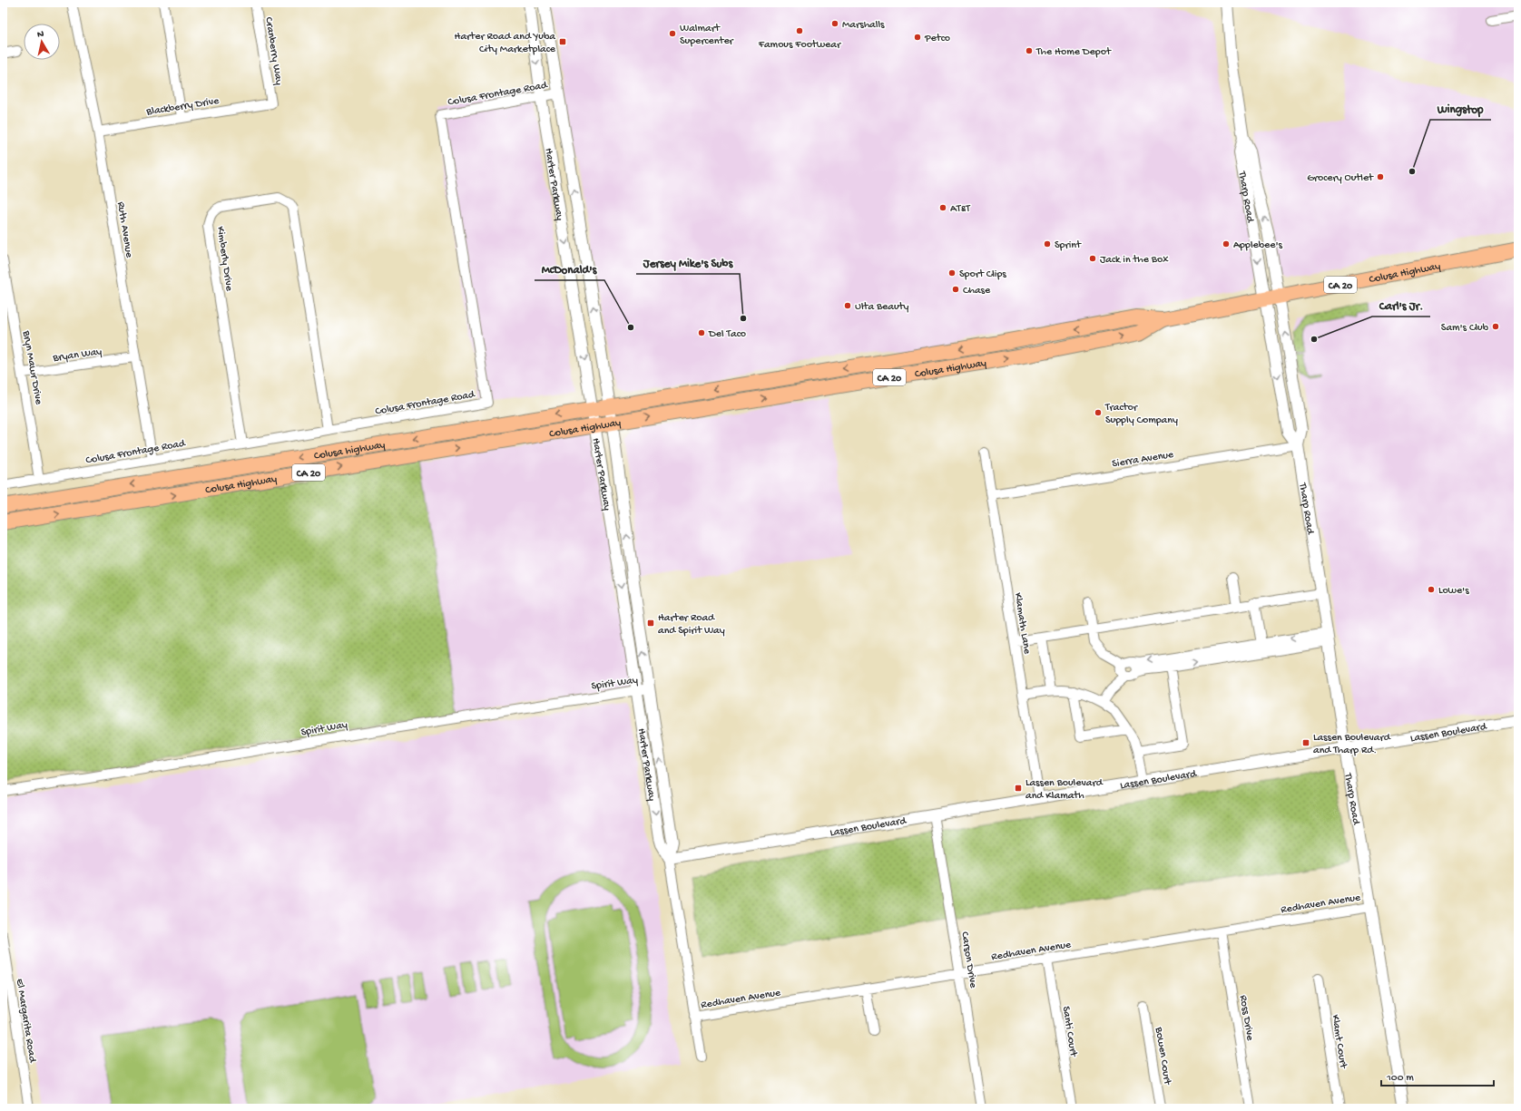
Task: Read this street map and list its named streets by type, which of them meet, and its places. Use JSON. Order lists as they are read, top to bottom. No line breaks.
{"streets":{"highway":["Colusa Highway","CA 20","Colusa highway"],"street":["Cranberry Way","Colusa Frontage Road","Blackberry Drive","Harter Parkway","Tharp Road","Ruth Avenue","Kimberly Drive","Bryan Way","Bryn Mawr Drive","Sierra Avenue","Klamath Lane","Spirit Way","Lassen Boulevard","Redhaven Avenue","Carson Drive","Ross Drive","El Margarita Road","Santi Court","Klamt Court","Bowen Court"]},"crossings":[["Cranberry Way","Blackberry Drive"],["Colusa Frontage Road","Harter Parkway"],["Colusa Frontage Road","Ruth Avenue"],["Colusa Frontage Road","Kimberly Drive"],["Colusa Frontage Road","Bryn Mawr Drive"],["Blackberry Drive","Ruth Avenue"],["Harter Parkway","Colusa Highway"],["Harter Parkway","Colusa highway"],["Harter Parkway","Spirit Way"],["Harter Parkway","Lassen Boulevard"],["Harter Parkway","Redhaven Avenue"],["Tharp Road","Colusa Highway"],["Tharp Road","Sierra Avenue"],["Tharp Road","Lassen Boulevard"],["Tharp Road","Redhaven Avenue"],["Ruth Avenue","Bryan Way"],["Colusa Highway","Colusa highway"],["Bryan Way","Bryn Mawr Drive"],["Sierra Avenue","Klamath Lane"],["Klamath Lane","Lassen Boulevard"],["Lassen Boulevard","Carson Drive"],["Redhaven Avenue","Carson Drive"],["Redhaven Avenue","Ross Drive"],["Redhaven Avenue","Santi Court"]],"one_way":["Colusa highway"],"places":{"other":["Marshalls","Famous Footwear","Walmart Supercenter","Petco","The Home Depot","Wingstop","Grocery Outlet","AT&T","Sprint","Applebee's","Jack in the Box","Sport Clips","Chase","Ulta Beauty","Jersey Mike's Subs","Sam's Club","McDonald's","Del Taco","Carl's Jr.","Tractor Supply Company","Lowe's"],"transit":["Harter Road and Yuba City Marketplace","Harter Road and Spirit Way","Lassen Boulevard and Tharp Rd.","Lassen Boulevard and Klamath"]},"scale_bar":"100 m","north":"top"}
